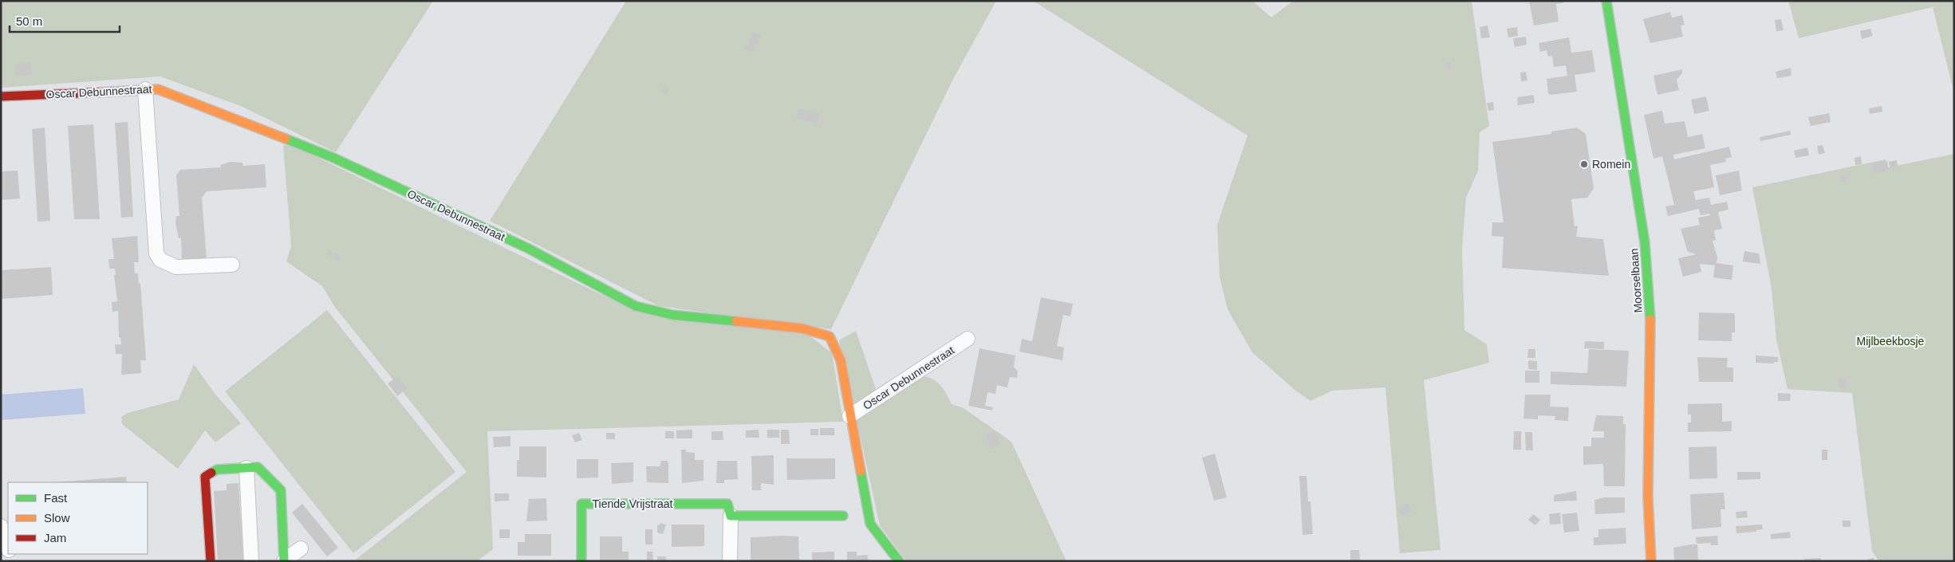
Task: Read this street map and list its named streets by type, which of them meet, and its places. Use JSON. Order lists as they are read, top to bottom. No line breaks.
{"streets":{"street":["Oscar Debunnestraat","Moorselbaan","Tiende Vrijstraat"]},"parks":["Mijlbeekbosje"],"places":["Romein"],"legend":["Fast","Slow","Jam"],"scale_bar":"50 m"}
